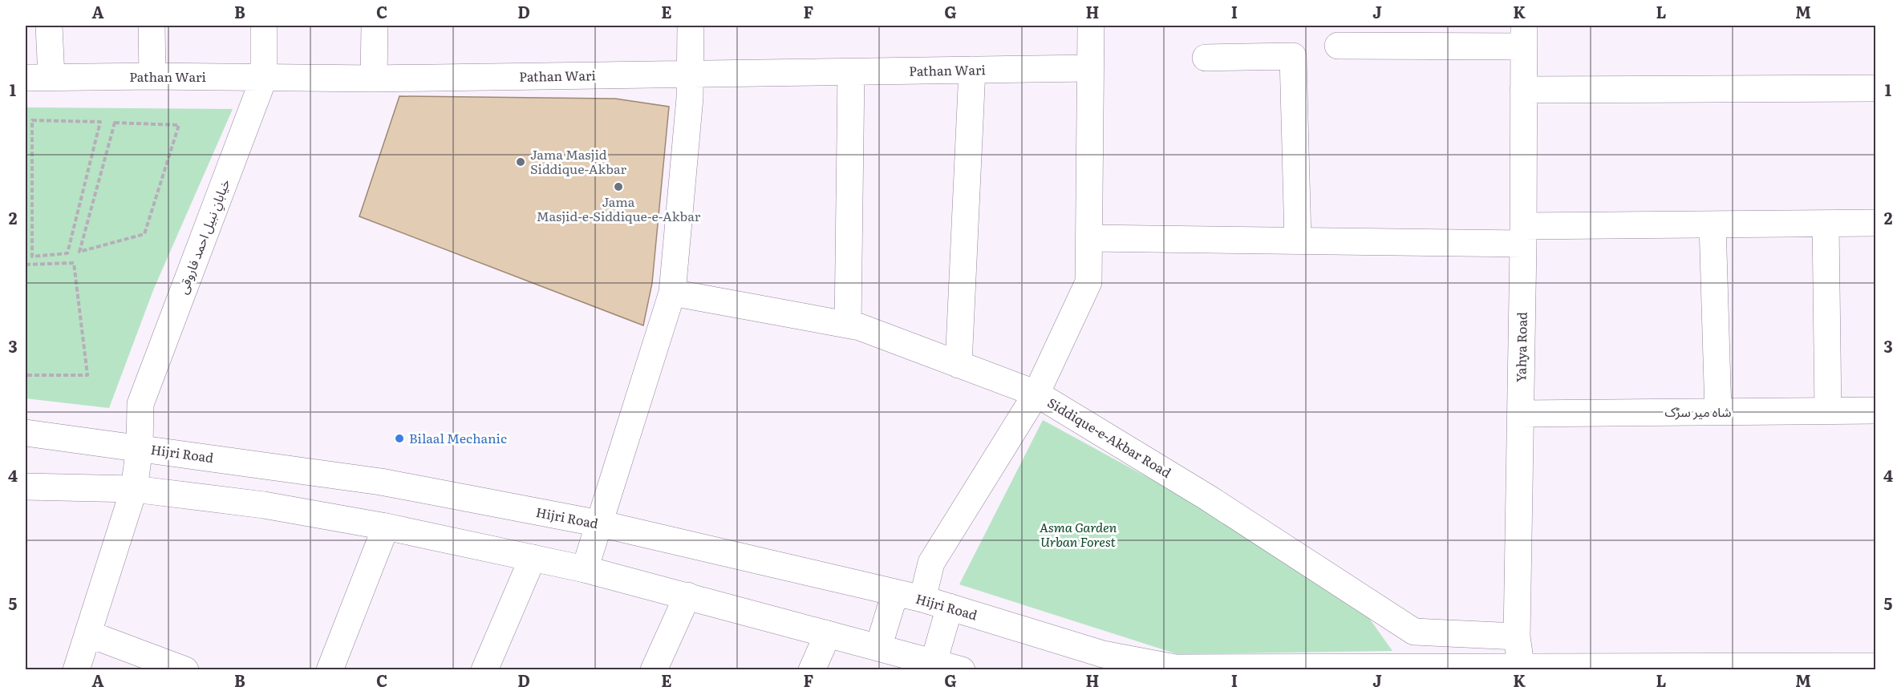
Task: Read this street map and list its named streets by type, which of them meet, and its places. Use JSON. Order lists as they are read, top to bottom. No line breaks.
{"streets":{"street":["Pathan Wari","خیابانِ نبیل احمد فاروقی","Yahya Road","شاہ میر سڑک","Siddique-e-Akbar Road","Hijri Road"]},"crossings":[["Pathan Wari","خیابانِ نبیل احمد فاروقی"],["خیابانِ نبیل احمد فاروقی","Hijri Road"],["Yahya Road","شاہ میر سڑک"],["Yahya Road","Siddique-e-Akbar Road"],["Yahya Road","Hijri Road"]],"parks":["Asma Garden Urban Forest"],"places":["Jama Masjid Siddique-Akbar","Jama Masjid-e-Siddique-e-Akbar","Bilaal Mechanic"],"grid":{"columns":["A","B","C","D","E","F","G","H","I","J","K","L","M"],"rows":["1","2","3","4","5"]}}
